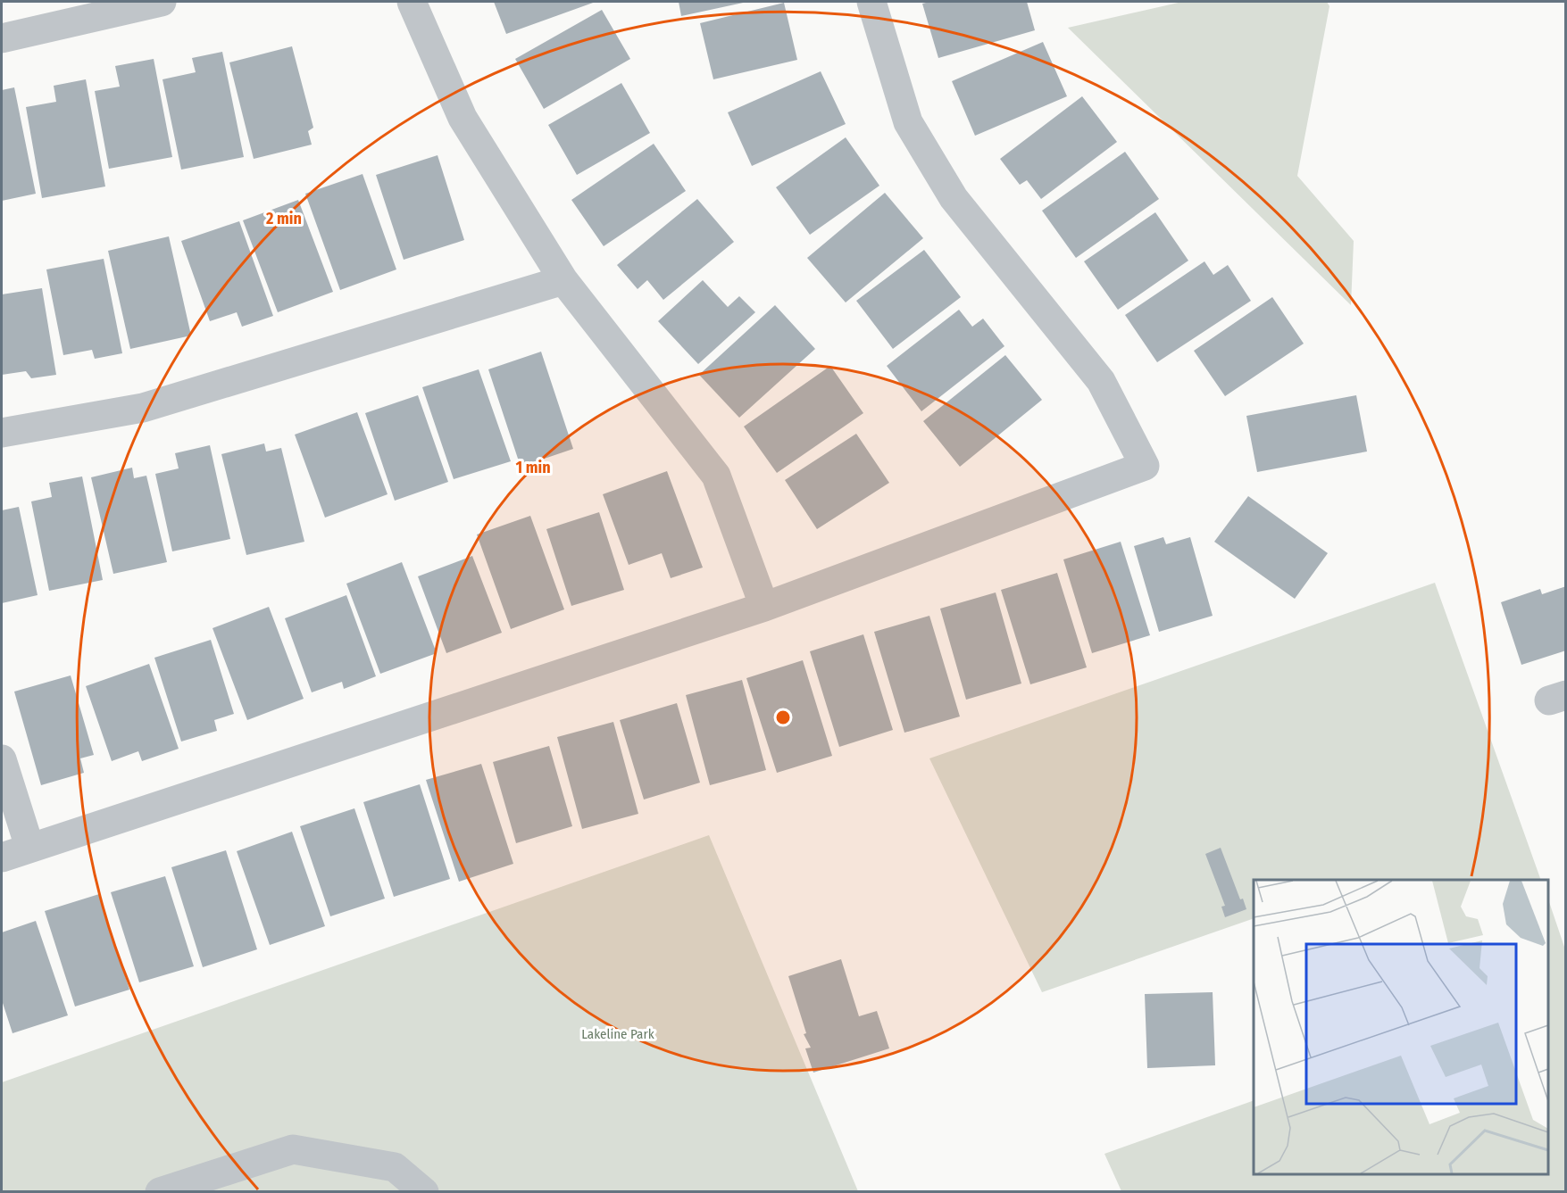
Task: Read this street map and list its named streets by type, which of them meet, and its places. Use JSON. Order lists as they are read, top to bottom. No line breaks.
{"parks":["Lakeline Park"],"rings":["2 min","1 min"]}
